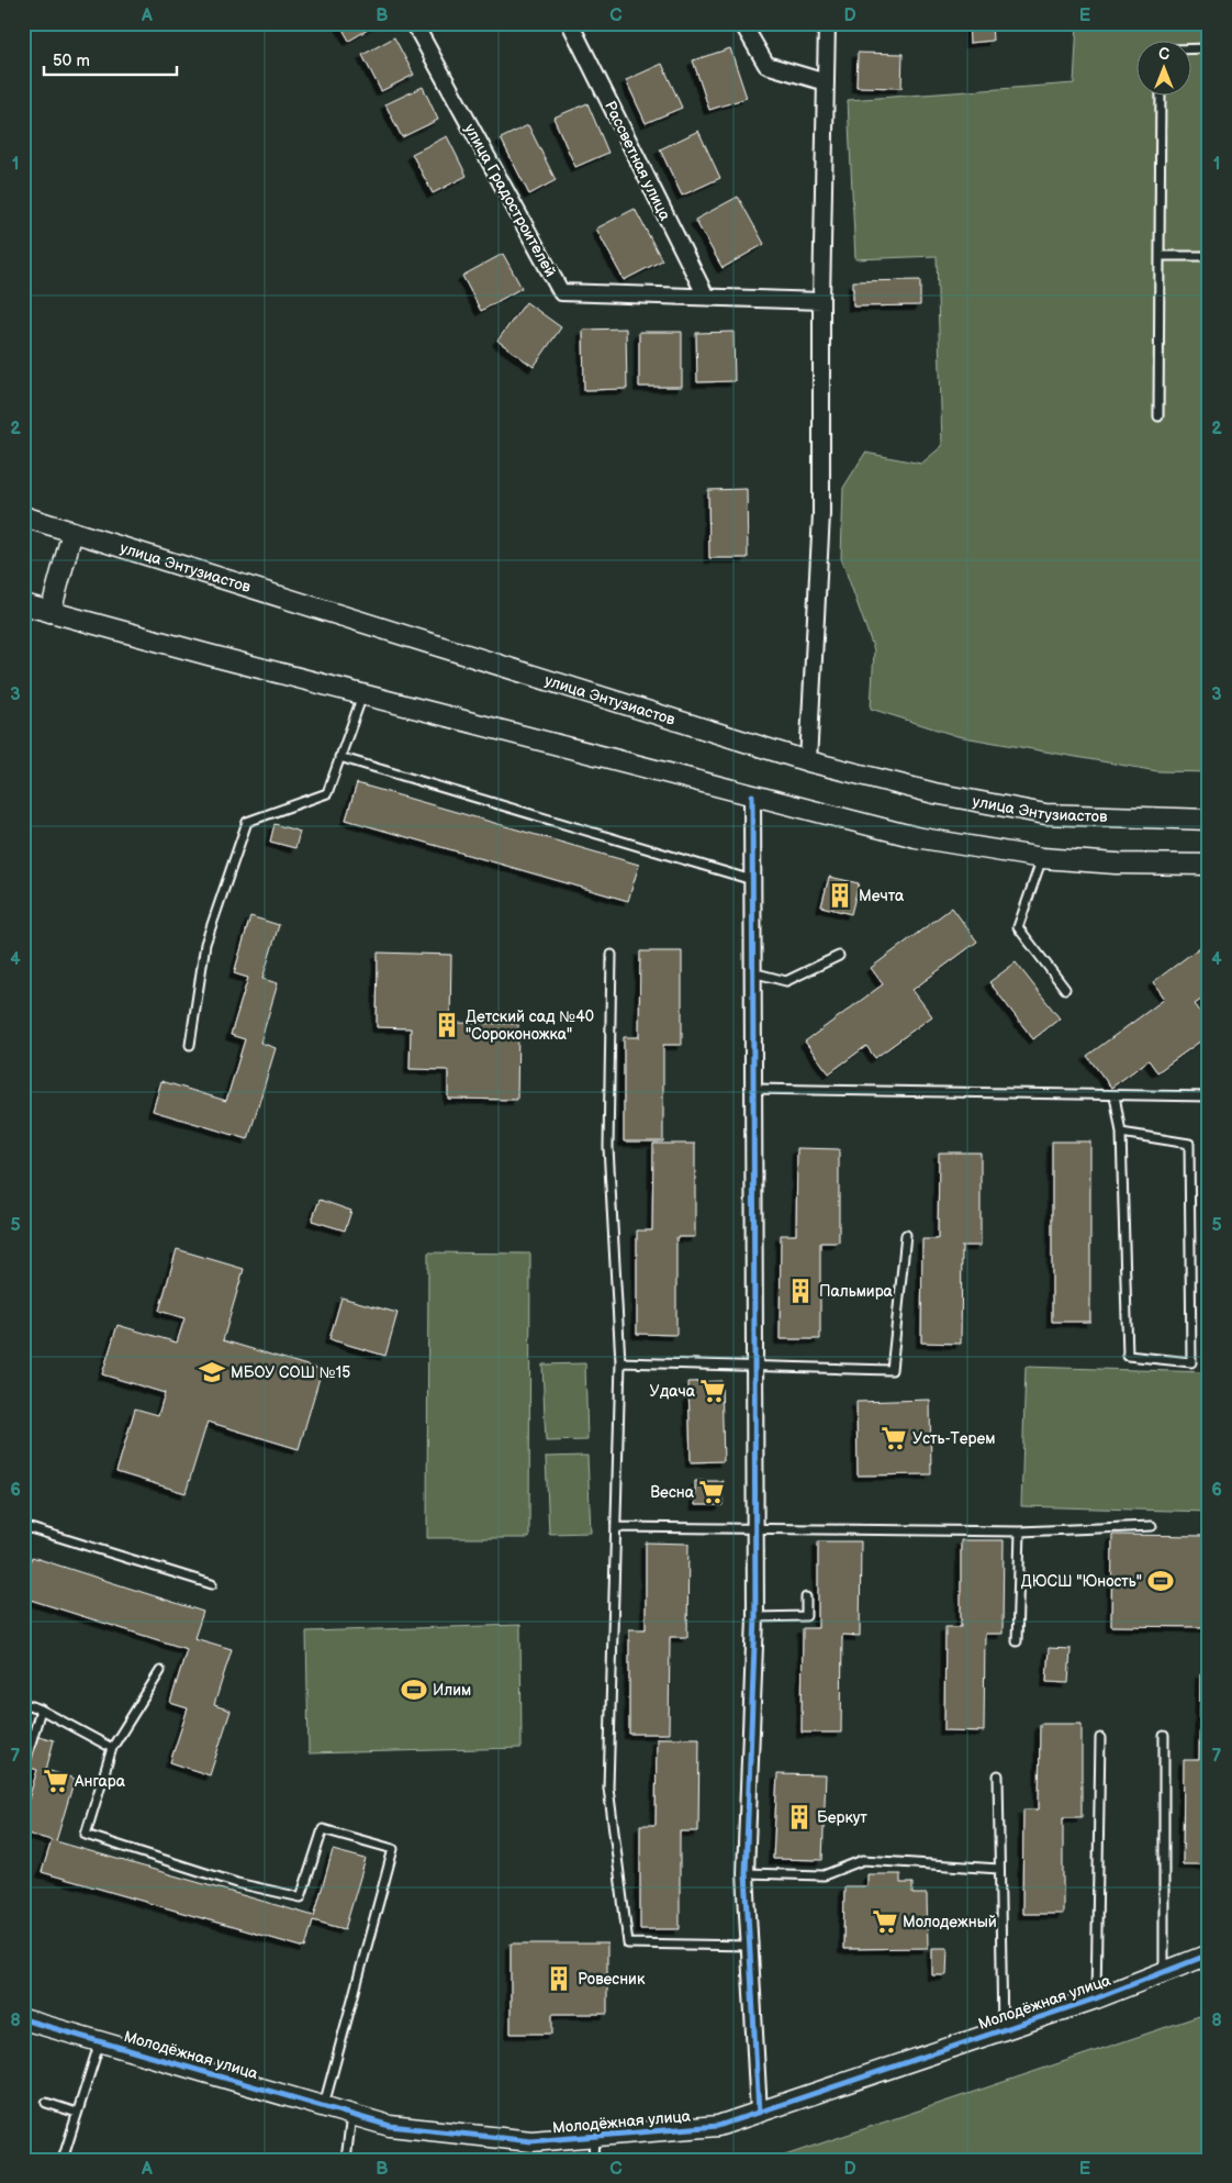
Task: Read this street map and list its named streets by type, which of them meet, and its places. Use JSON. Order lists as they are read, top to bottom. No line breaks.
{"streets":{"street":["Рассветная улица","улица Градостроителей","улица Энтузиастов","Молодёжная улица"]},"crossings":[["Рассветная улица","улица Градостроителей"]],"places":{"building":["Мечта","Детский сад №40 \"Сороконожка\"","Пальмира","Беркут","Ровесник"],"school or university":["МБОУ СОШ №15"],"supermarket":["Удача","Усть-Терем","Весна","Ангара","Молодежный"],"sports":["ДЮСШ \"Юность\"","Илим"]},"scale_bar":"50 m","north":"top","grid":{"columns":["A","B","C","D","E"],"rows":["1","2","3","4","5","6","7","8"]}}
